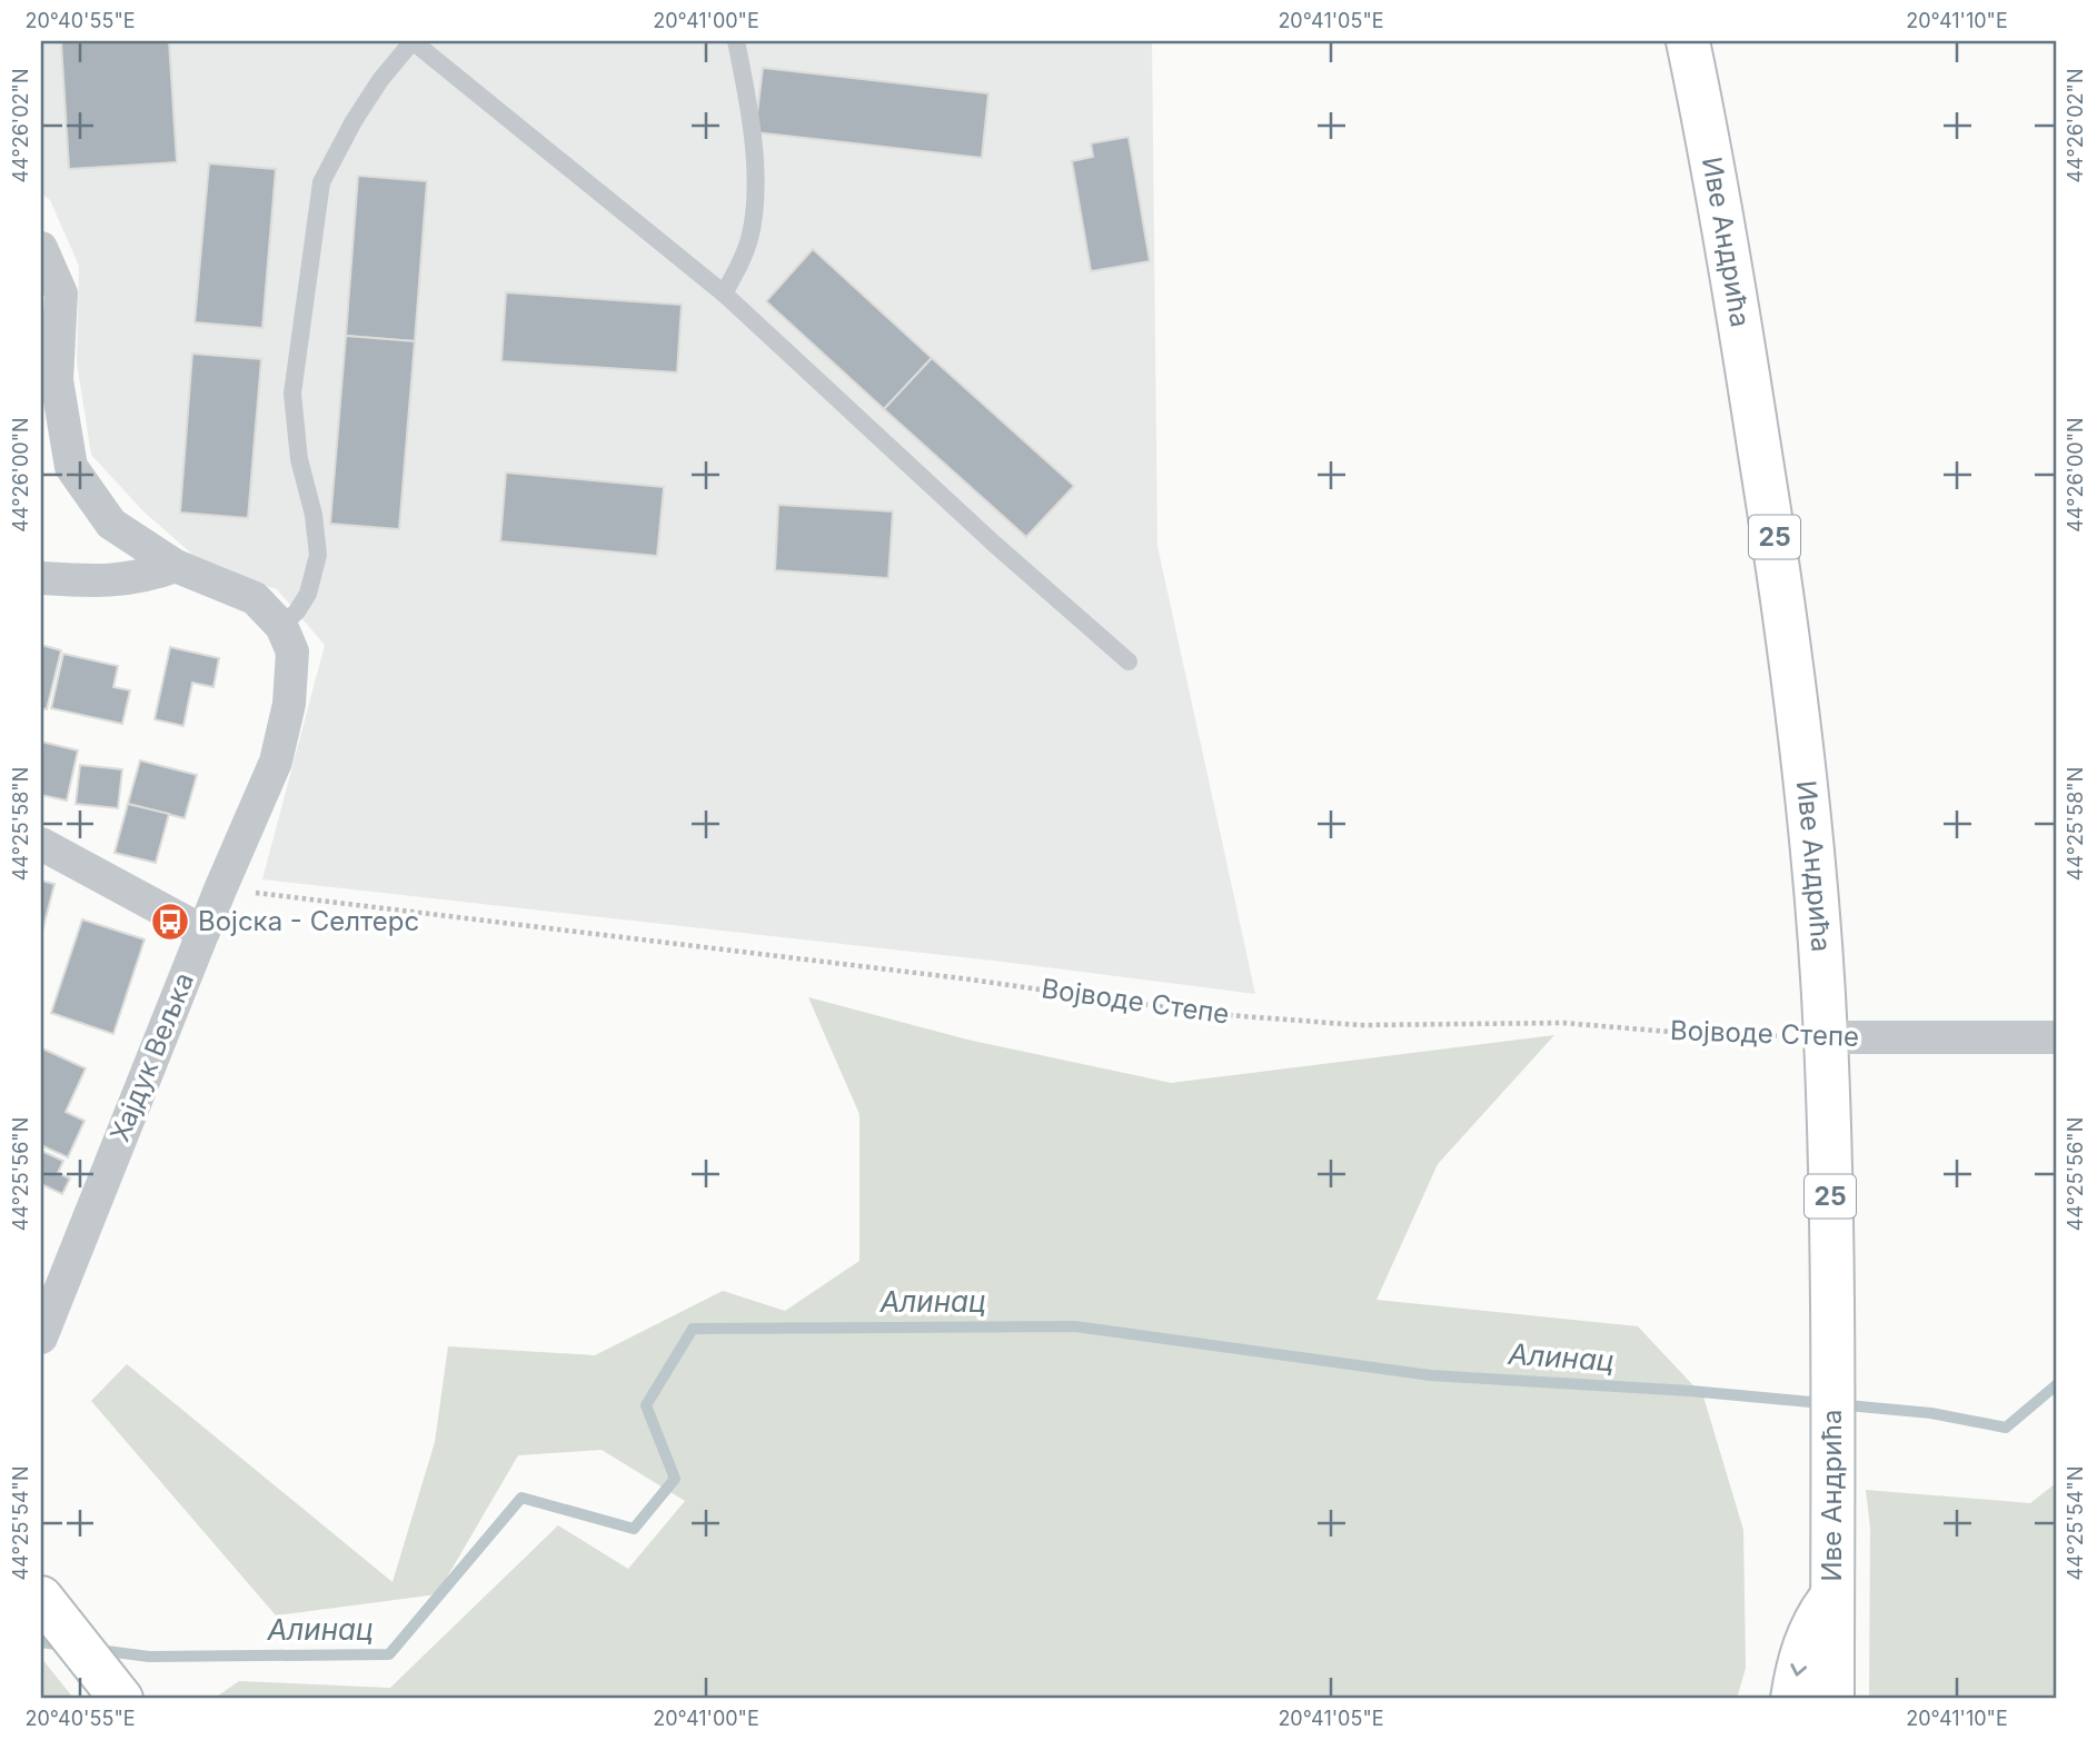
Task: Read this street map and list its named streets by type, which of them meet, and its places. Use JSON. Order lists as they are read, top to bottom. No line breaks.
{"streets":{"main road":["Иве Андрића","25"],"street":["Војводе Степе","Хајдук Вељка"]},"crossings":[["Иве Андрића","Војводе Степе"],["Војводе Степе","Хајдук Вељка"]],"water":["Алинац"],"places":{"bus stop":["Војска - Селтерс"]},"coordinates":["20°40'55\"E","20°41'00\"E","20°41'05\"E","20°41'10\"E","44°26'02\"N","44°26'00\"N","44°25'58\"N","44°25'56\"N","44°25'54\"N"]}
